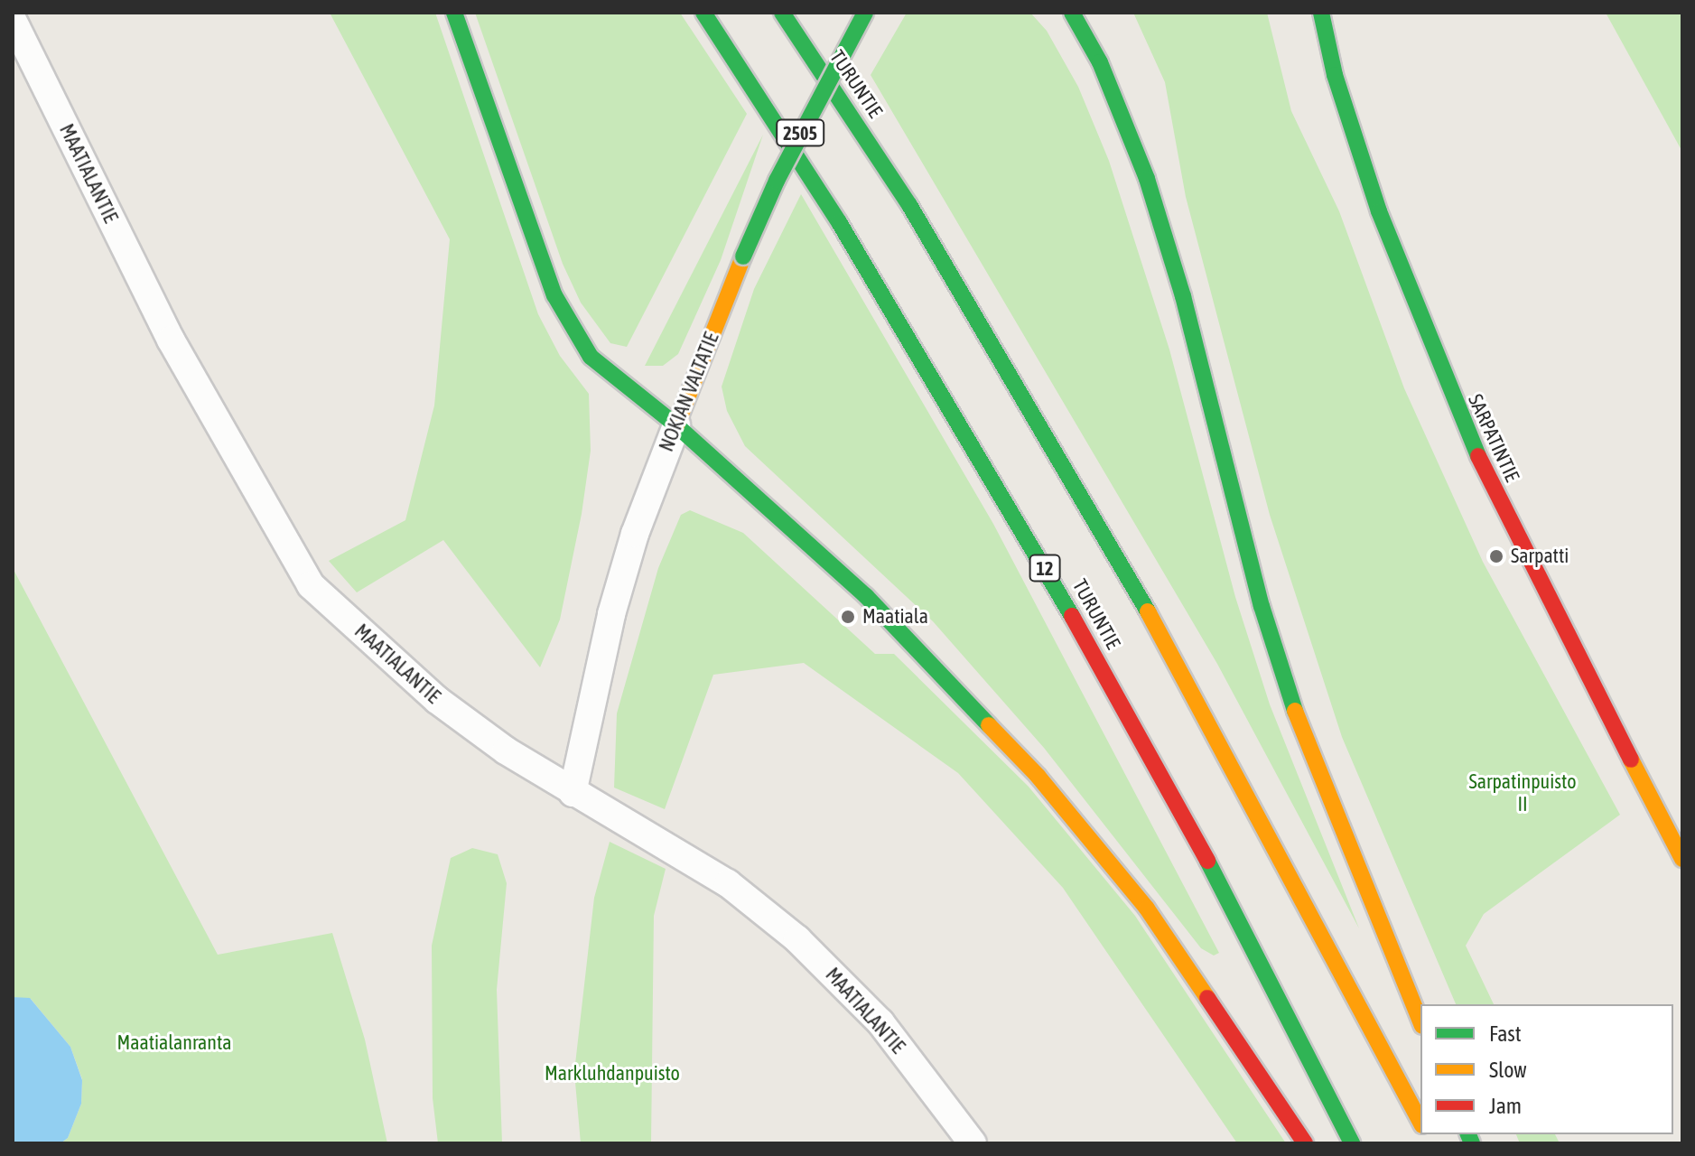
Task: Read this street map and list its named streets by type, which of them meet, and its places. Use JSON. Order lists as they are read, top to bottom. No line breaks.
{"streets":{"main road":["TURUNTIE","2505","NOKIAN VALTATIE","SARPATINTIE","12"],"street":["MAATIALANTIE"]},"crossings":[["MAATIALANTIE","NOKIAN VALTATIE"]],"parks":["Sarpatinpuisto II","Maatialanranta","Markluhdanpuisto"],"places":["Sarpatti","Maatiala"],"legend":["Fast","Slow","Jam"]}
